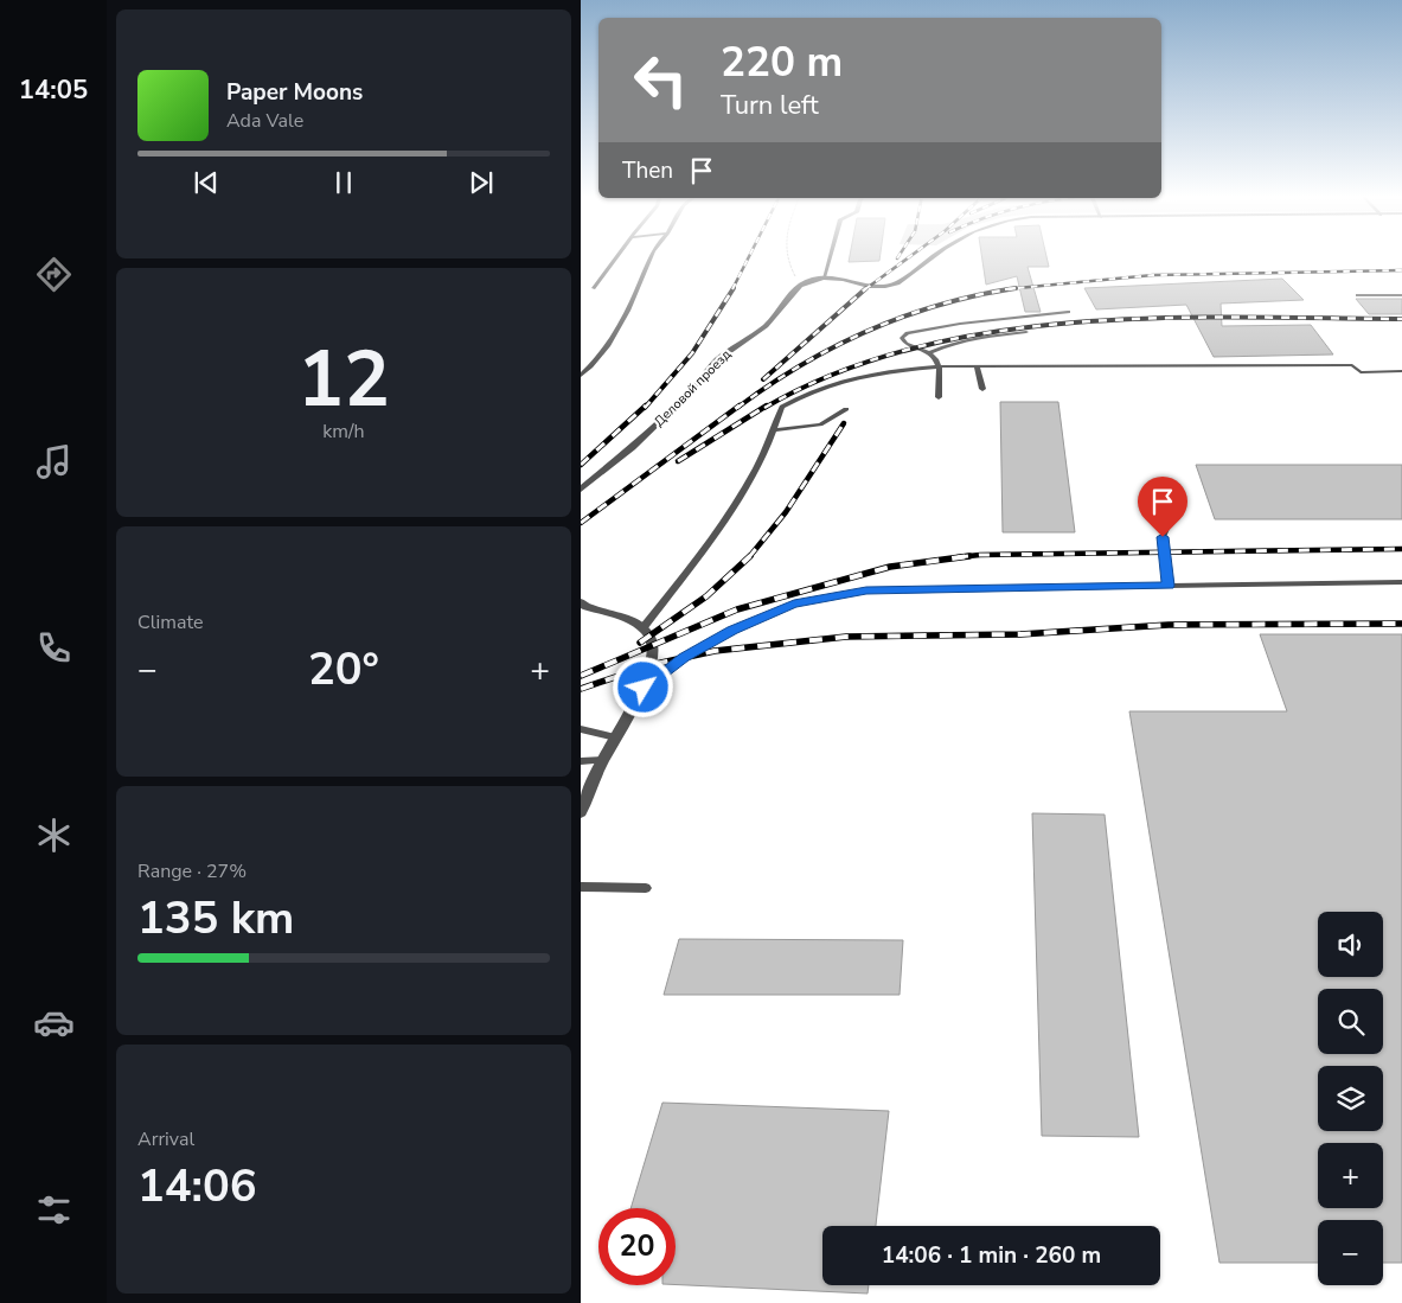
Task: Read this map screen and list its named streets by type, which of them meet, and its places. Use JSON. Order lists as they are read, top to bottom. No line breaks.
{"streets":{"street":["Деловой проезд"]},"page":{"tabs":"14:05","turn":["220 m","Turn left"],"song":["Paper Moons","Ada Vale"],"then":"Then","tile":[["12","km/h"],"Climate",["Range · 27%","135 km"],["Arrival","14:06"]],"heat":["−","20°","+"],"map_buttons":["+","−"],"limit":"20","trip":"14:06 · 1 min · 260 m"}}
